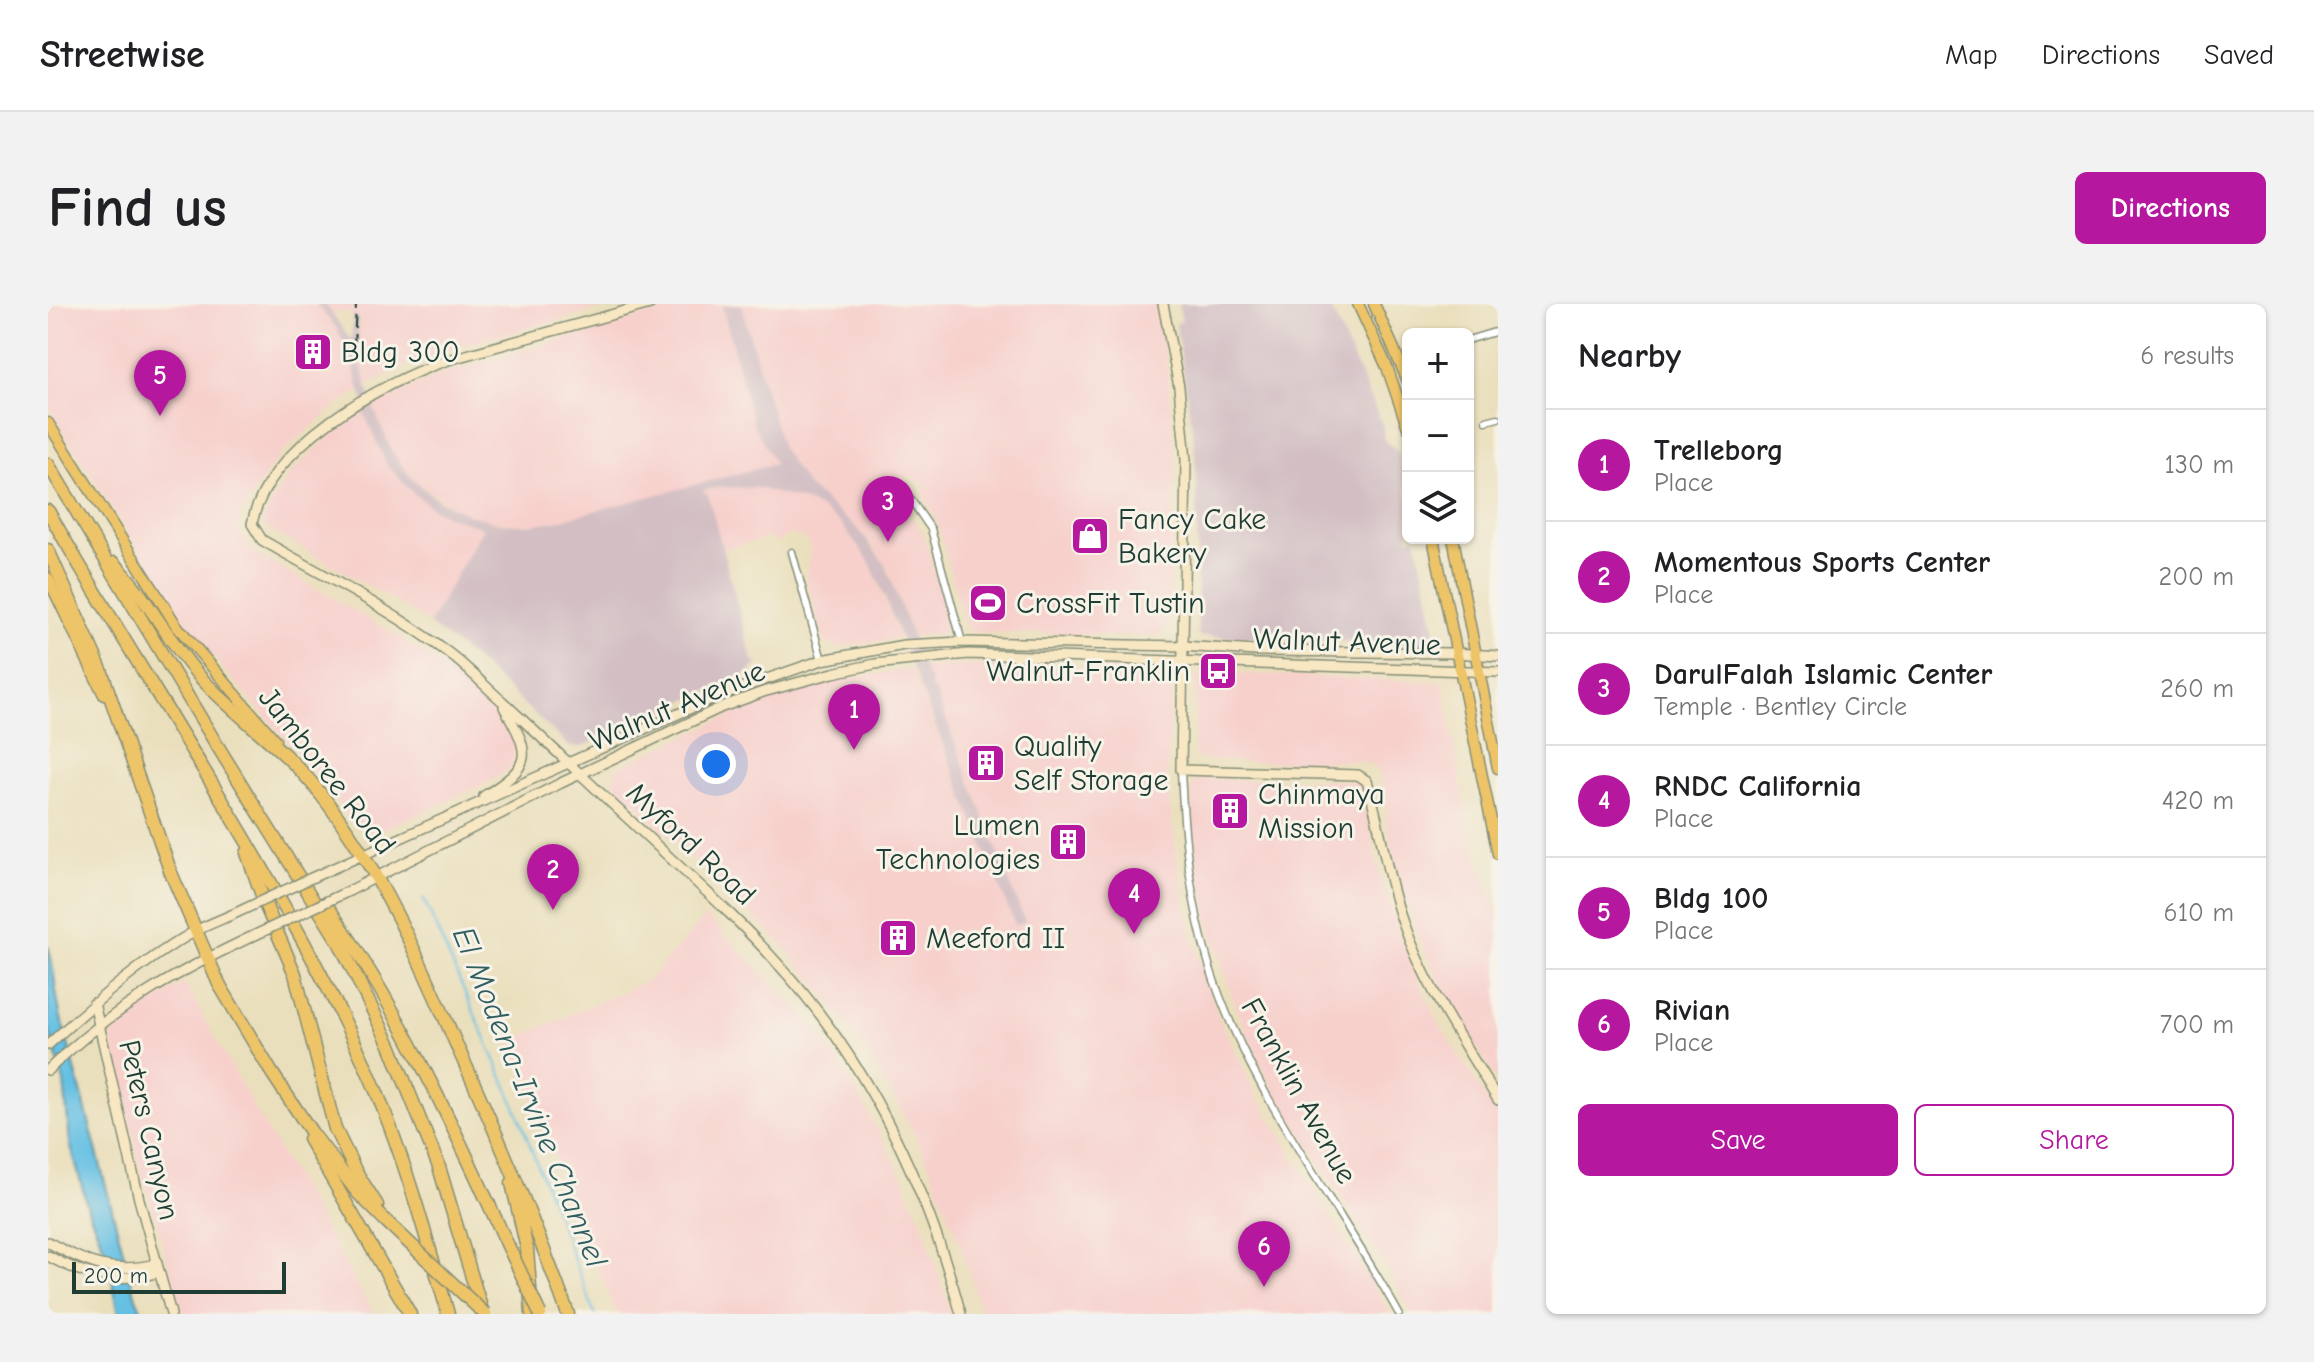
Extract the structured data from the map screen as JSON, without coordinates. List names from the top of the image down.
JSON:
{
  "streets": {
    "highway": ["Jamboree Road"],
    "street": [
      "Walnut Avenue",
      "Myford Road",
      "Franklin Avenue",
      "Peters Canyon"
    ]
  },
  "crossings": [
    ["Walnut Avenue", "Jamboree Road"],
    ["Walnut Avenue", "Myford Road"],
    ["Walnut Avenue", "Franklin Avenue"],
    ["Walnut Avenue", "Peters Canyon"]
  ],
  "water": ["El Modena-Irvine Channel"],
  "places": {
    "building": [
      "Bldg 300",
      "Quality Self Storage",
      "Chinmaya Mission",
      "Lumen Technologies",
      "Meeford II"
    ],
    "shop": ["Fancy Cake Bakery"],
    "sports": ["CrossFit Tustin"],
    "bus stop": ["Walnut-Franklin"]
  },
  "scale_bar": "200 m",
  "page": {
    "header": "Streetwise",
    "nav": ["Map", "Directions", "Saved"],
    "buttons": [
      "Directions",
      ["Save", "Share"]
    ],
    "title": "Find us",
    "heading": ["Nearby", "6 results"],
    "map_buttons": ["+", "−"],
    "pins": [
      "5",
      "3",
      "1",
      "2",
      "4",
      "6"
    ],
    "list": [
      {
        "mark": "1",
        "name": "Trelleborg",
        "note": "Place",
        "value": "130 m"
      },
      {
        "mark": "2",
        "name": "Momentous Sports Center",
        "note": "Place",
        "value": "200 m"
      },
      {
        "mark": "3",
        "name": "DarulFalah Islamic Center",
        "note": "Temple · Bentley Circle",
        "value": "260 m"
      },
      {
        "mark": "4",
        "name": "RNDC California",
        "note": "Place",
        "value": "420 m"
      },
      {
        "mark": "5",
        "name": "Bldg 100",
        "note": "Place",
        "value": "610 m"
      },
      {
        "mark": "6",
        "name": "Rivian",
        "note": "Place",
        "value": "700 m"
      }
    ],
    "scale": "200 m"
  }
}
